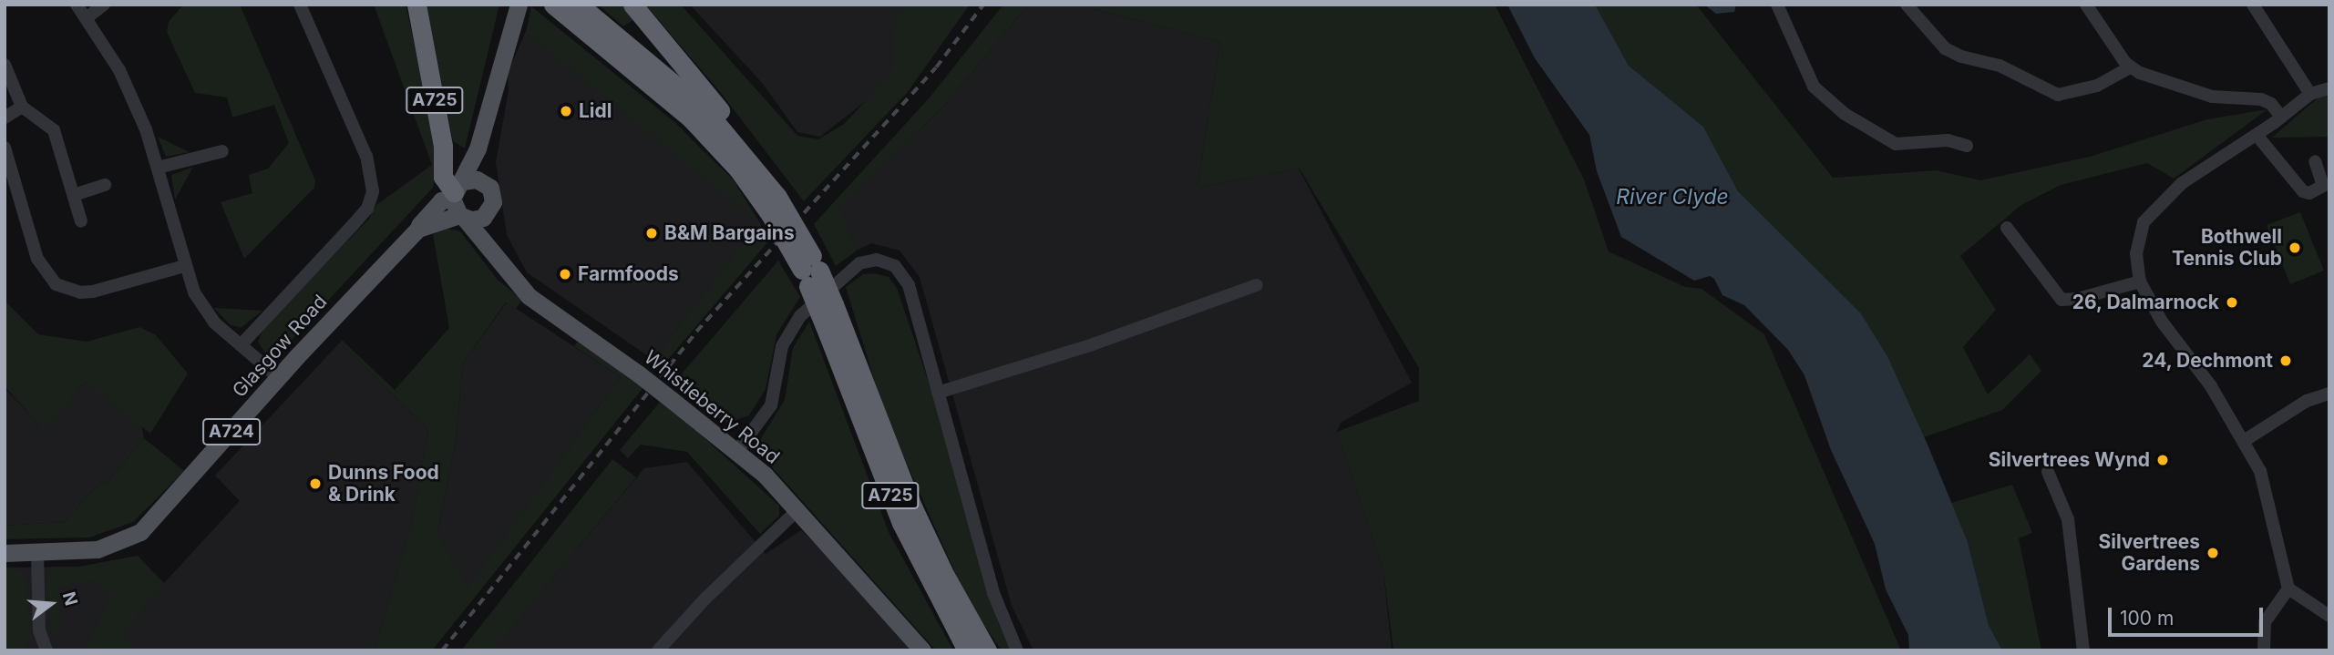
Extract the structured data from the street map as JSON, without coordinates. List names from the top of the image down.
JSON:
{
  "streets": {
    "highway": ["A725"],
    "main road": ["Glasgow Road", "Whistleberry Road", "A724"]
  },
  "crossings": [
    ["A725", "Glasgow Road"],
    ["A725", "Whistleberry Road"],
    ["A725", "A724"],
    ["Glasgow Road", "Whistleberry Road"],
    ["Glasgow Road", "A724"],
    ["Whistleberry Road", "A724"]
  ],
  "water": ["River Clyde"],
  "places": [
    "Lidl",
    "B&M Bargains",
    "Bothwell Tennis Club",
    "Farmfoods",
    "26, Dalmarnock",
    "24, Dechmont",
    "Silvertrees Wynd",
    "Dunns Food & Drink",
    "Silvertrees Gardens"
  ],
  "scale_bar": "100 m",
  "north": "right"
}
